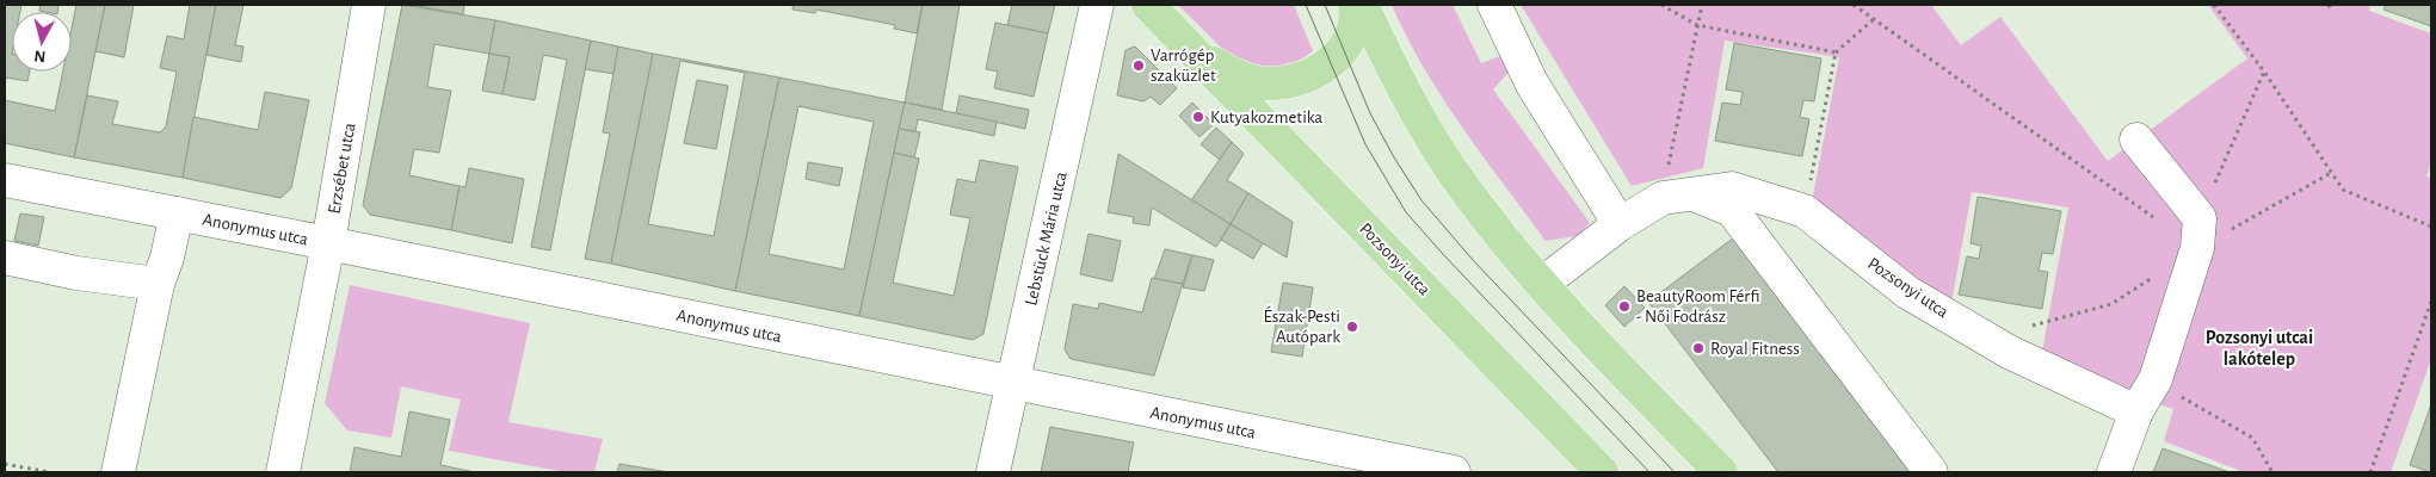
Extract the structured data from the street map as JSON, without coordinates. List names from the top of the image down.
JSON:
{
  "streets": {
    "main road": ["Pozsonyi utca"],
    "street": ["Erzsébet utca", "Anonymus utca", "Lebstück Mária utca"]
  },
  "crossings": [
    ["Erzsébet utca", "Anonymus utca"],
    ["Anonymus utca", "Lebstück Mária utca"]
  ],
  "districts": ["Pozsonyi utcai lakótelep"],
  "places": [
    "Varrógép szaküzlet",
    "Kutyakozmetika",
    "BeautyRoom Férfi - Női Fodrász",
    "Észak-Pesti Autópark",
    "Royal Fitness"
  ],
  "north": "bottom"
}
